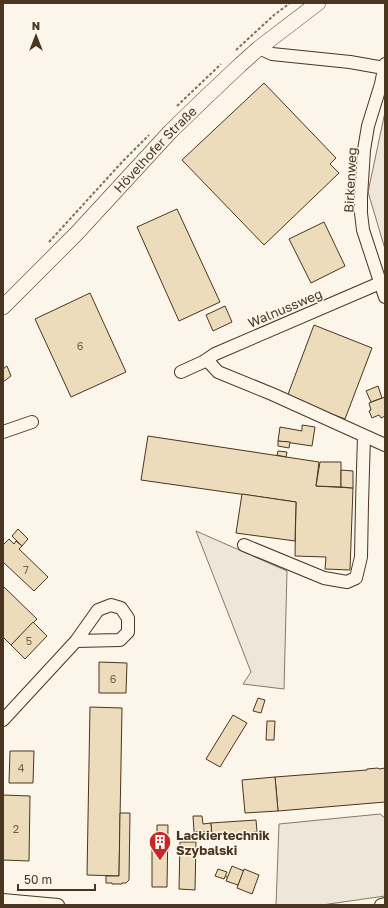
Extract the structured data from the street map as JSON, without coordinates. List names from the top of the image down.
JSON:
{
  "streets": {
    "main road": ["Hövelhofer Straße"],
    "street": ["Birkenweg", "Walnussweg"]
  },
  "crossings": [
    ["Birkenweg", "Walnussweg"]
  ],
  "places": {
    "building": ["Lackiertechnik Szybalski"]
  },
  "house_numbers": [
    "6",
    "7",
    "5",
    "6",
    "4",
    "2"
  ],
  "scale_bar": "50 m",
  "north": "top"
}
